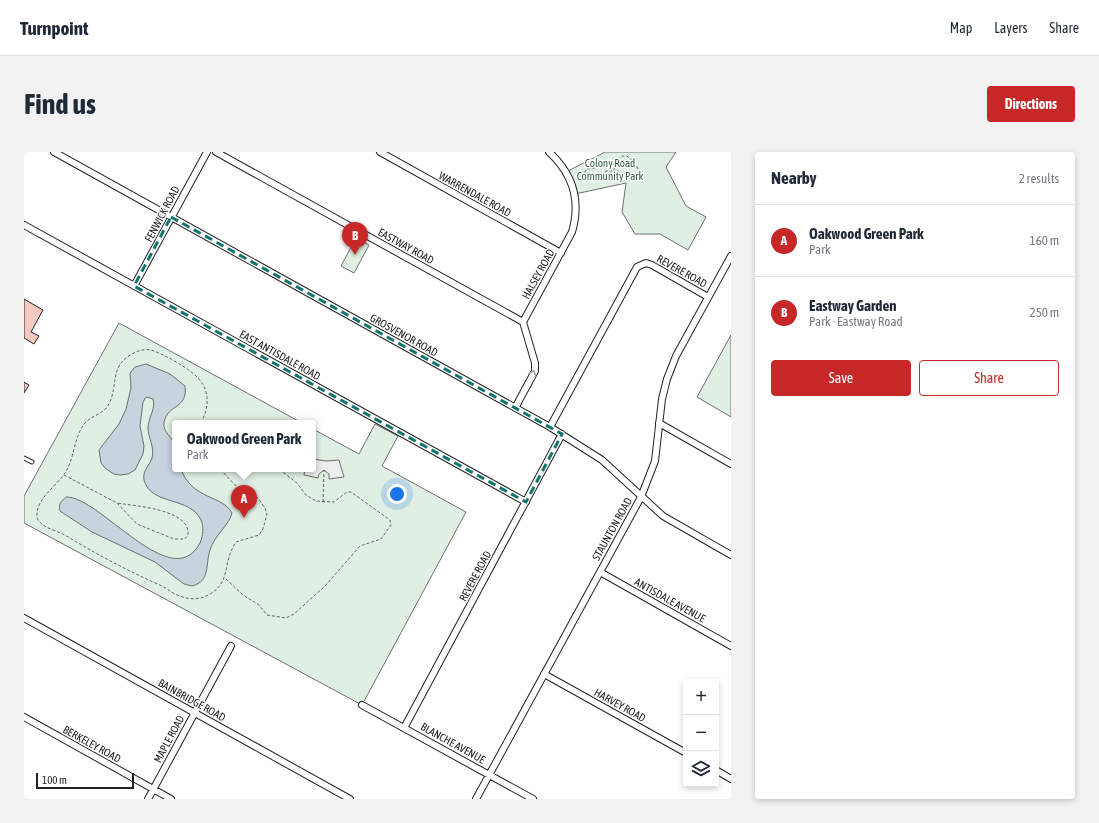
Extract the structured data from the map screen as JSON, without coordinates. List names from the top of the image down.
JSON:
{
  "streets": {
    "street": [
      "WARRENDALE ROAD",
      "FENWICK ROAD",
      "EASTWAY ROAD",
      "REVERE ROAD",
      "HALSEY ROAD",
      "GROSVENOR ROAD",
      "EAST ANTISDALE ROAD",
      "STAUNTON ROAD",
      "ANTISDALE AVENUE",
      "BAINBRIDGE ROAD",
      "HARVEY ROAD",
      "MAPLE ROAD",
      "BLANCHE AVENUE",
      "BERKELEY ROAD"
    ]
  },
  "crossings": [
    ["WARRENDALE ROAD", "HALSEY ROAD"],
    ["FENWICK ROAD", "GROSVENOR ROAD"],
    ["FENWICK ROAD", "EAST ANTISDALE ROAD"],
    ["EASTWAY ROAD", "HALSEY ROAD"],
    ["REVERE ROAD", "GROSVENOR ROAD"],
    ["REVERE ROAD", "EAST ANTISDALE ROAD"],
    ["REVERE ROAD", "STAUNTON ROAD"],
    ["REVERE ROAD", "BLANCHE AVENUE"],
    ["GROSVENOR ROAD", "STAUNTON ROAD"],
    ["STAUNTON ROAD", "ANTISDALE AVENUE"],
    ["STAUNTON ROAD", "HARVEY ROAD"],
    ["STAUNTON ROAD", "BLANCHE AVENUE"],
    ["BAINBRIDGE ROAD", "MAPLE ROAD"],
    ["MAPLE ROAD", "BERKELEY ROAD"]
  ],
  "parks": ["Colony Road Community Park"],
  "scale_bar": "100 m",
  "page": {
    "header": "Turnpoint",
    "nav": ["Map", "Layers", "Share"],
    "buttons": [
      "Directions",
      ["Save", "Share"]
    ],
    "title": "Find us",
    "heading": ["Nearby", "2 results"],
    "list": [
      {
        "mark": "A",
        "name": "Oakwood Green Park",
        "note": "Park",
        "value": "160 m"
      },
      {
        "mark": "B",
        "name": "Eastway Garden",
        "note": "Park · Eastway Road",
        "value": "250 m"
      }
    ],
    "pins": ["B", "A"],
    "popup": ["Oakwood Green Park", "Park"],
    "map_buttons": ["+", "−"],
    "scale": "100 m"
  }
}
